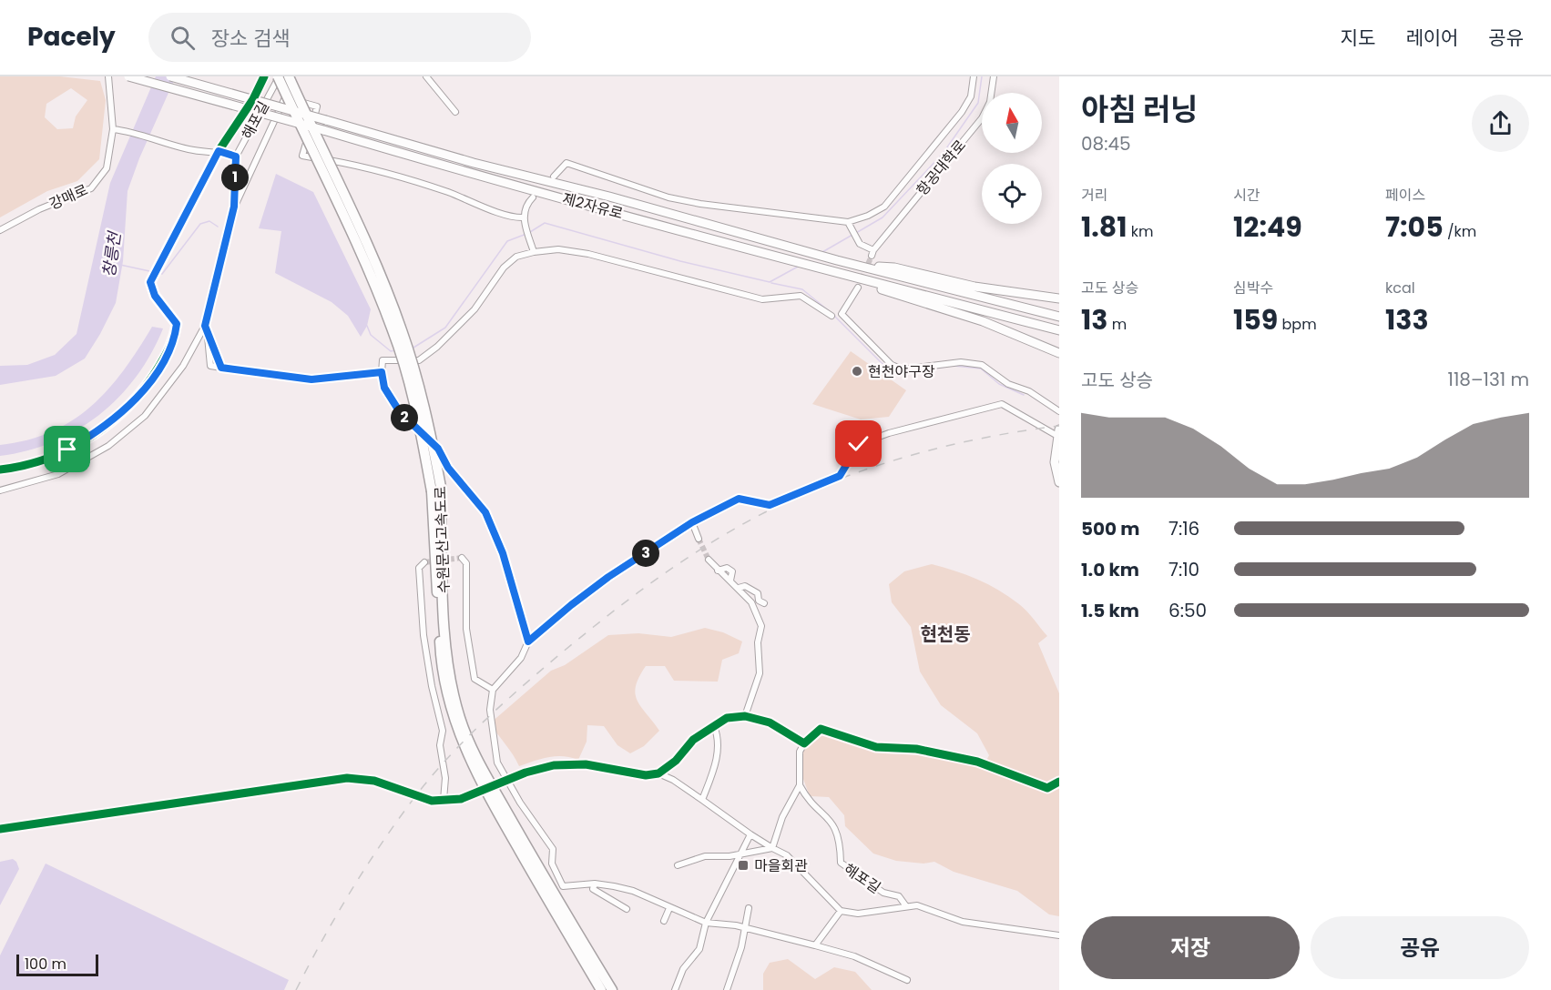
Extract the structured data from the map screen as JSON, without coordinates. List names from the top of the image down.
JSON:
{
  "streets": {
    "highway": ["제2자유로", "수원문산고속도로"],
    "street": ["해포길", "항공대학로", "강매로"]
  },
  "crossings": [
    ["해포길", "수원문산고속도로"]
  ],
  "districts": ["현천동"],
  "water": ["창릉천"],
  "places": {
    "other": ["현천야구장"],
    "transit": ["마을회관"]
  },
  "scale_bar": "100 m",
  "north": "top",
  "page": {
    "header": "Pacely",
    "search": "장소 검색",
    "nav": ["지도", "레이어", "공유"],
    "heading": ["아침 러닝", "08:45"],
    "pins": ["1", "2", "3"],
    "stats": [
      ["거리", "1.81 km"],
      ["시간", "12:49"],
      ["페이스", "7:05 /km"],
      ["고도 상승", "13 m"],
      ["심박수", "159 bpm"],
      ["kcal", "133"]
    ],
    "chart": ["고도 상승", "118–131 m"],
    "list": [
      {
        "name": "500 m",
        "note": "7:16"
      },
      {
        "name": "1.0 km",
        "note": "7:10"
      },
      {
        "name": "1.5 km",
        "note": "6:50"
      }
    ],
    "buttons": ["저장", "공유"],
    "scale": "100 m"
  }
}
